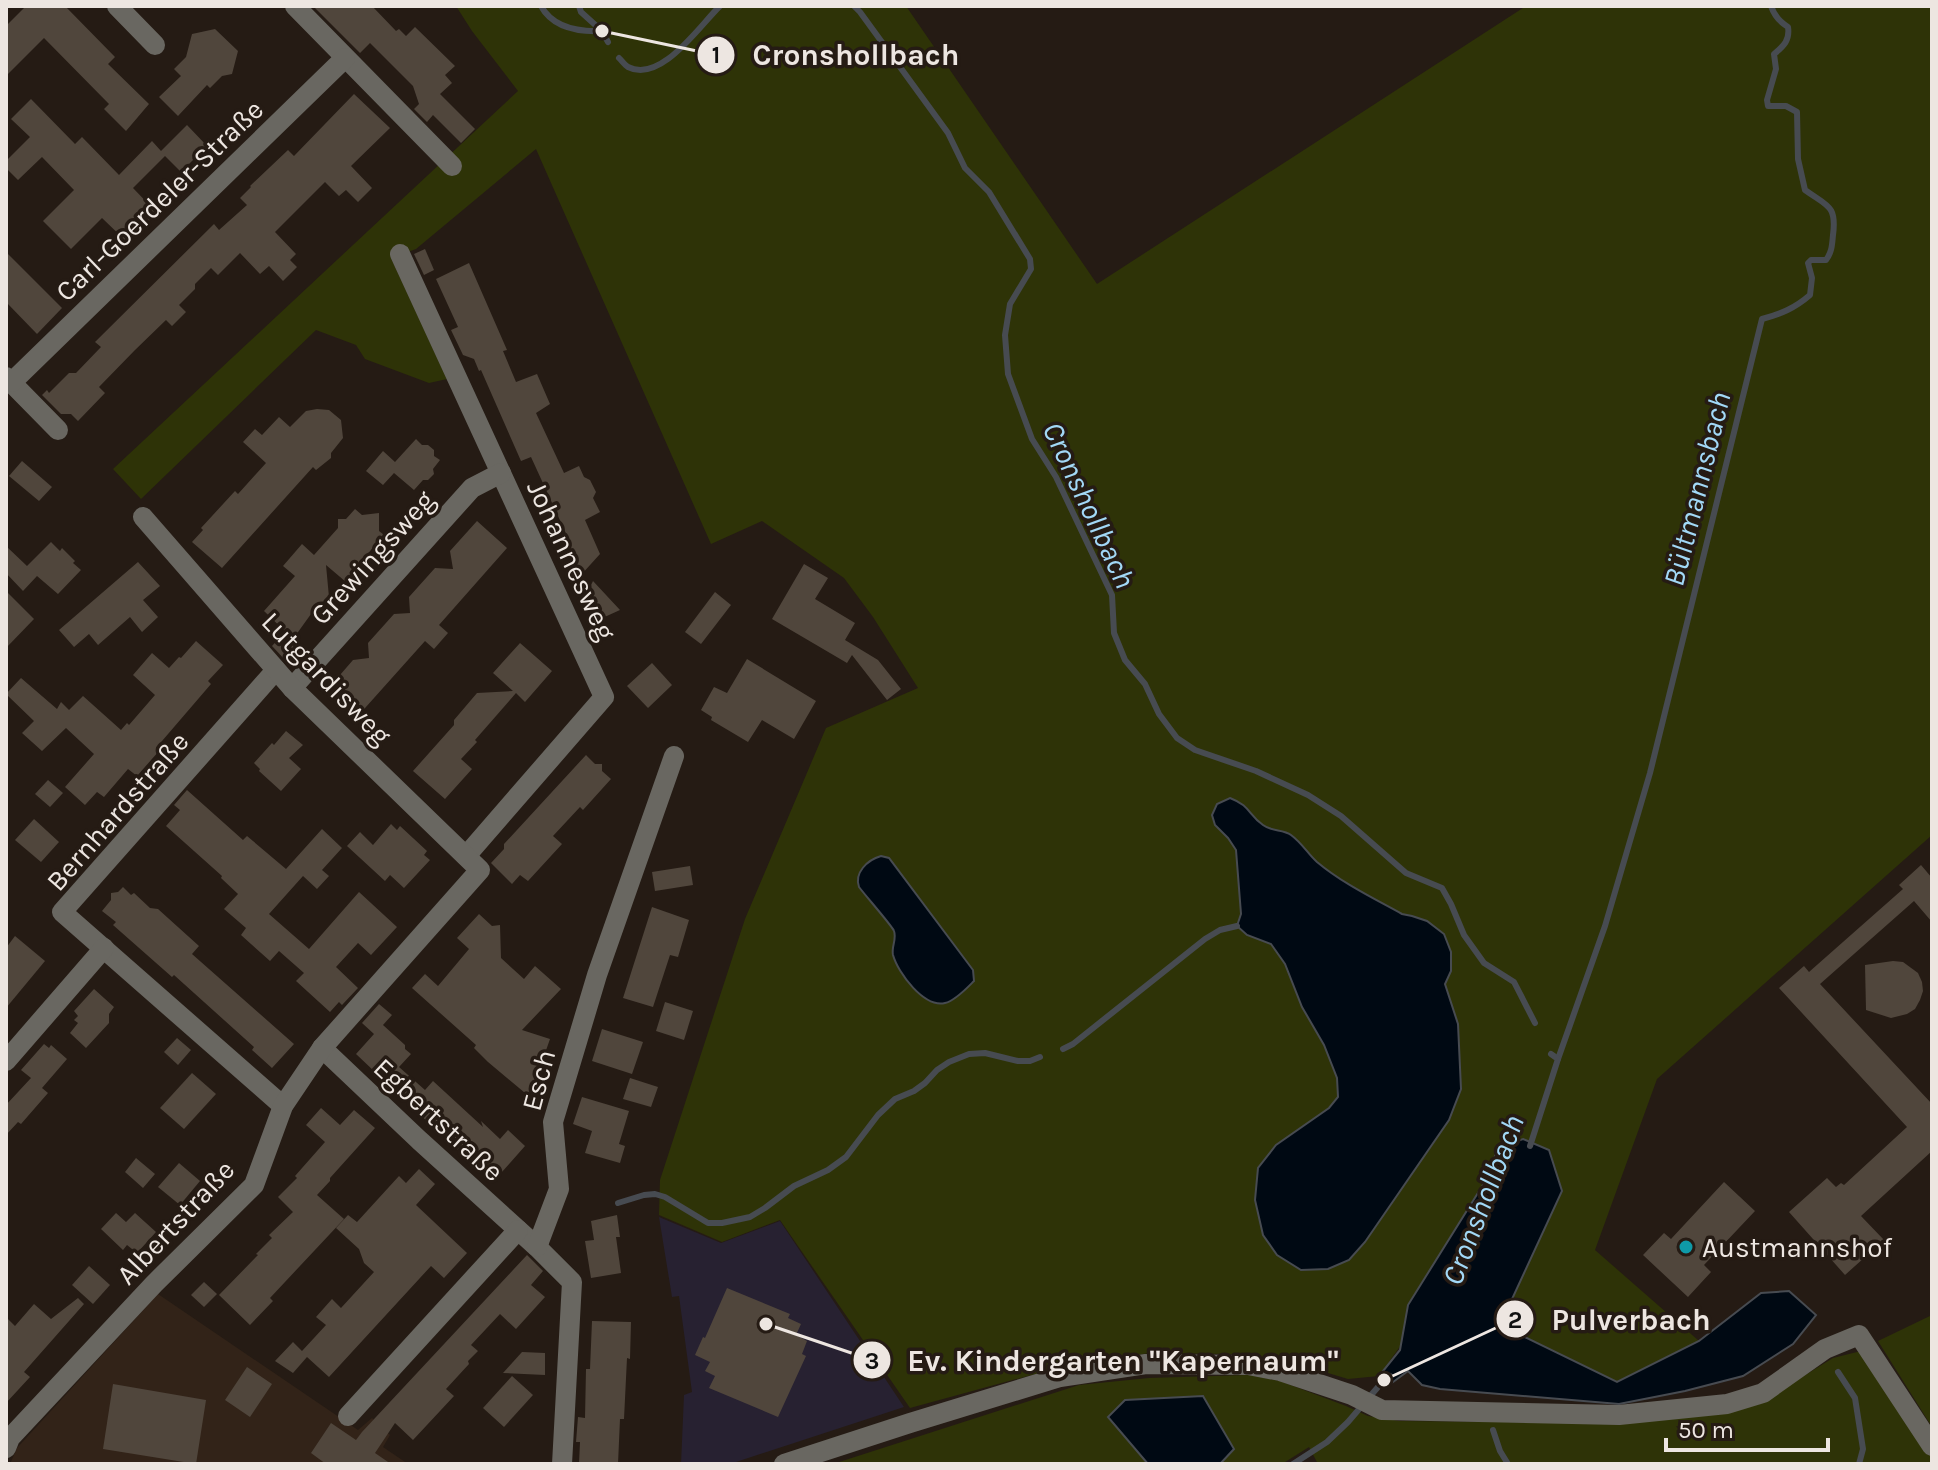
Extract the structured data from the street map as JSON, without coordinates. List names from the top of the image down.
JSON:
{
  "streets": {
    "street": [
      "Carl-Goerdeler-Straße",
      "Grewingsweg",
      "Johannesweg",
      "Lutgardisweg",
      "Bernhardstraße",
      "Esch",
      "Egbertstraße",
      "Albertstraße"
    ]
  },
  "crossings": [
    ["Grewingsweg", "Johannesweg"],
    ["Grewingsweg", "Lutgardisweg"],
    ["Johannesweg", "Lutgardisweg"],
    ["Johannesweg", "Albertstraße"],
    ["Lutgardisweg", "Bernhardstraße"],
    ["Lutgardisweg", "Albertstraße"],
    ["Bernhardstraße", "Albertstraße"],
    ["Esch", "Egbertstraße"],
    ["Egbertstraße", "Albertstraße"]
  ],
  "water": ["Bültmannsbach", "Cronshollbach"],
  "places": [
    "Cronshollbach",
    "Austmannshof",
    "Ev. Kindergarten \"Kapernaum\"",
    "Pulverbach"
  ],
  "scale_bar": "50 m"
}
